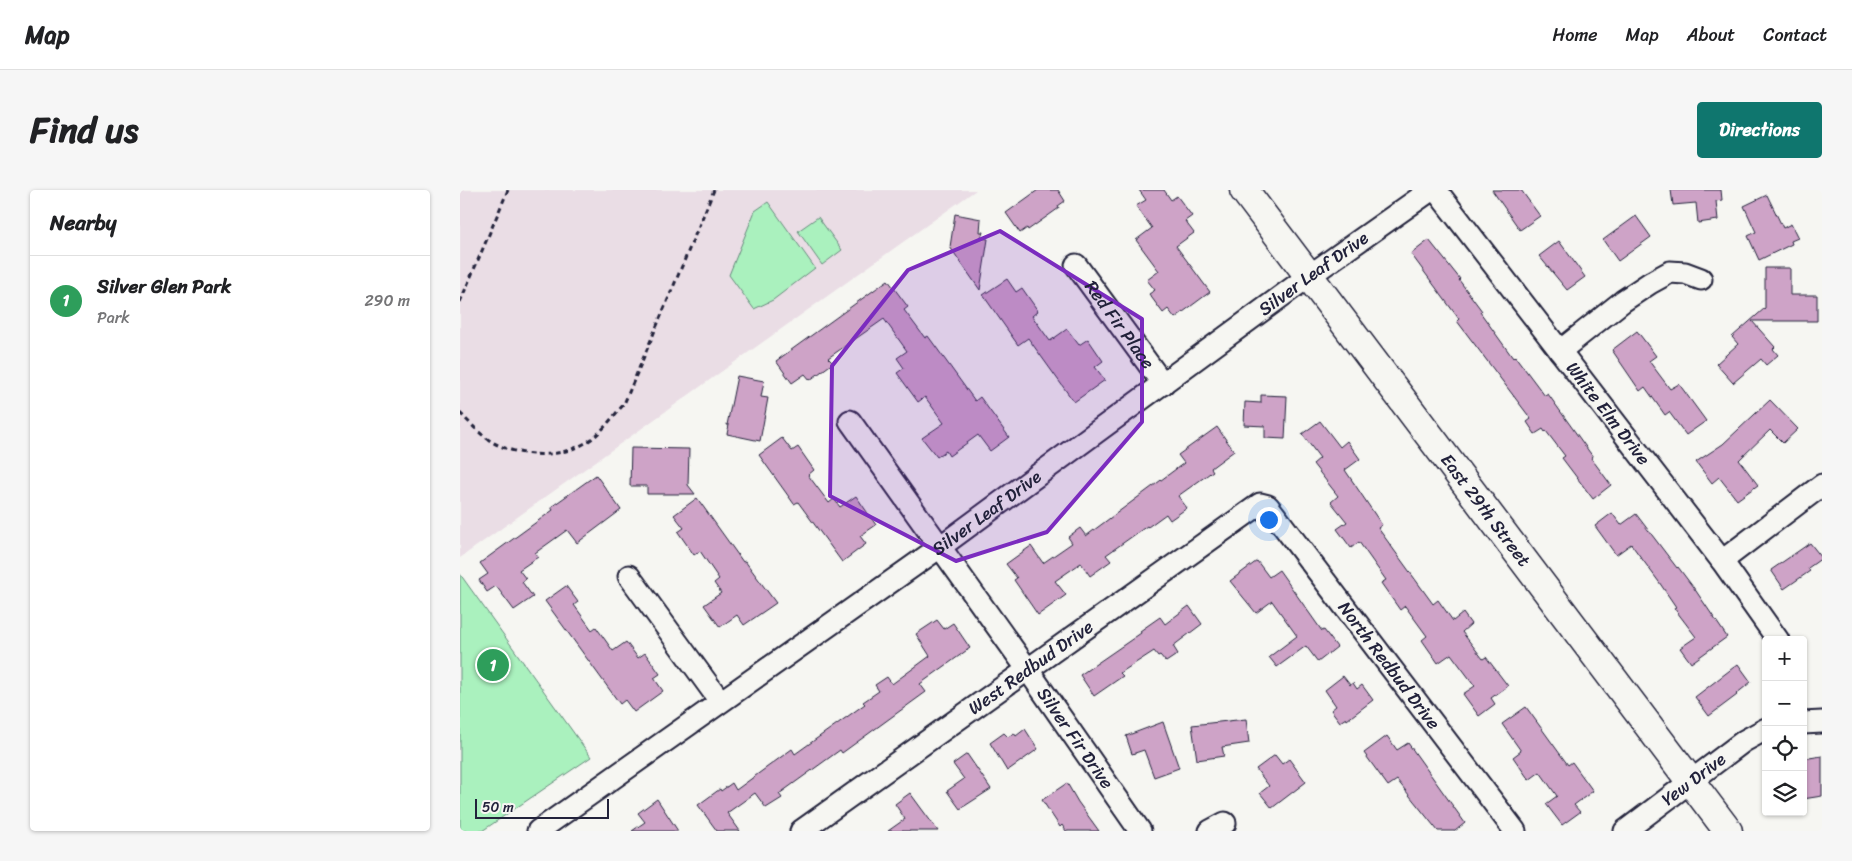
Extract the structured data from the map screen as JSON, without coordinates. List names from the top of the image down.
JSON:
{
  "streets": {
    "main road": ["East 29th Street"],
    "street": [
      "Silver Leaf Drive",
      "Red Fir Place",
      "White Elm Drive",
      "North Redbud Drive",
      "West Redbud Drive",
      "Silver Fir Drive",
      "Yew Drive"
    ]
  },
  "crossings": [
    ["Silver Leaf Drive", "Red Fir Place"],
    ["Silver Leaf Drive", "East 29th Street"],
    ["Silver Leaf Drive", "Silver Fir Drive"],
    ["East 29th Street", "Yew Drive"],
    ["North Redbud Drive", "West Redbud Drive"],
    ["West Redbud Drive", "Silver Fir Drive"]
  ],
  "scale_bar": "50 m",
  "page": {
    "header": "Map",
    "nav": [
      "Home",
      "Map",
      "About",
      "Contact"
    ],
    "title": "Find us",
    "buttons": "Directions",
    "heading": "Nearby",
    "list": [
      {
        "mark": "1",
        "name": "Silver Glen Park",
        "note": "Park",
        "value": "290 m"
      }
    ],
    "map_buttons": ["+", "−"],
    "pins": "1",
    "scale": "50 m"
  }
}
